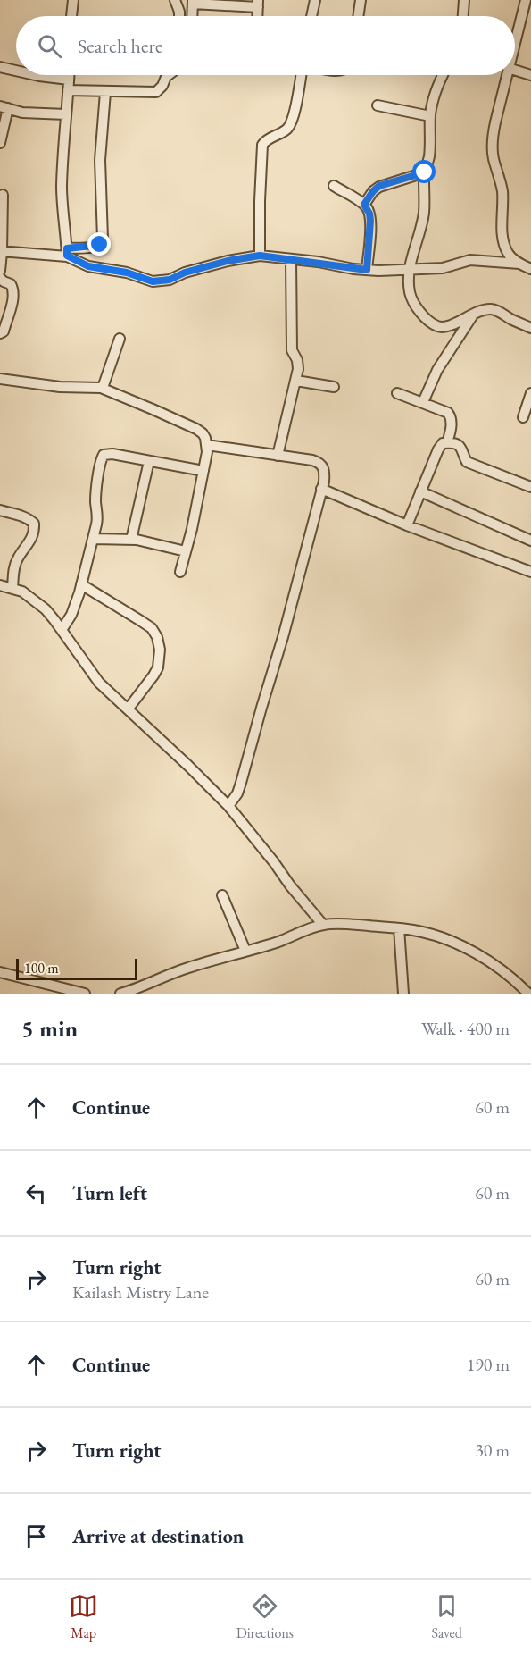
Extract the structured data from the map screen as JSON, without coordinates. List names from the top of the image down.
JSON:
{
  "scale_bar": "100 m",
  "page": {
    "search": "Search here",
    "scale": "100 m",
    "heading": ["5 min", "Walk · 400 m"],
    "list": [
      ["Continue", "60 m"],
      ["Turn left", "60 m"],
      ["Turn right", "Kailash Mistry Lane", "60 m"],
      ["Continue", "190 m"],
      ["Turn right", "30 m"],
      "Arrive at destination"
    ],
    "nav": ["Map", "Directions", "Saved"]
  }
}
